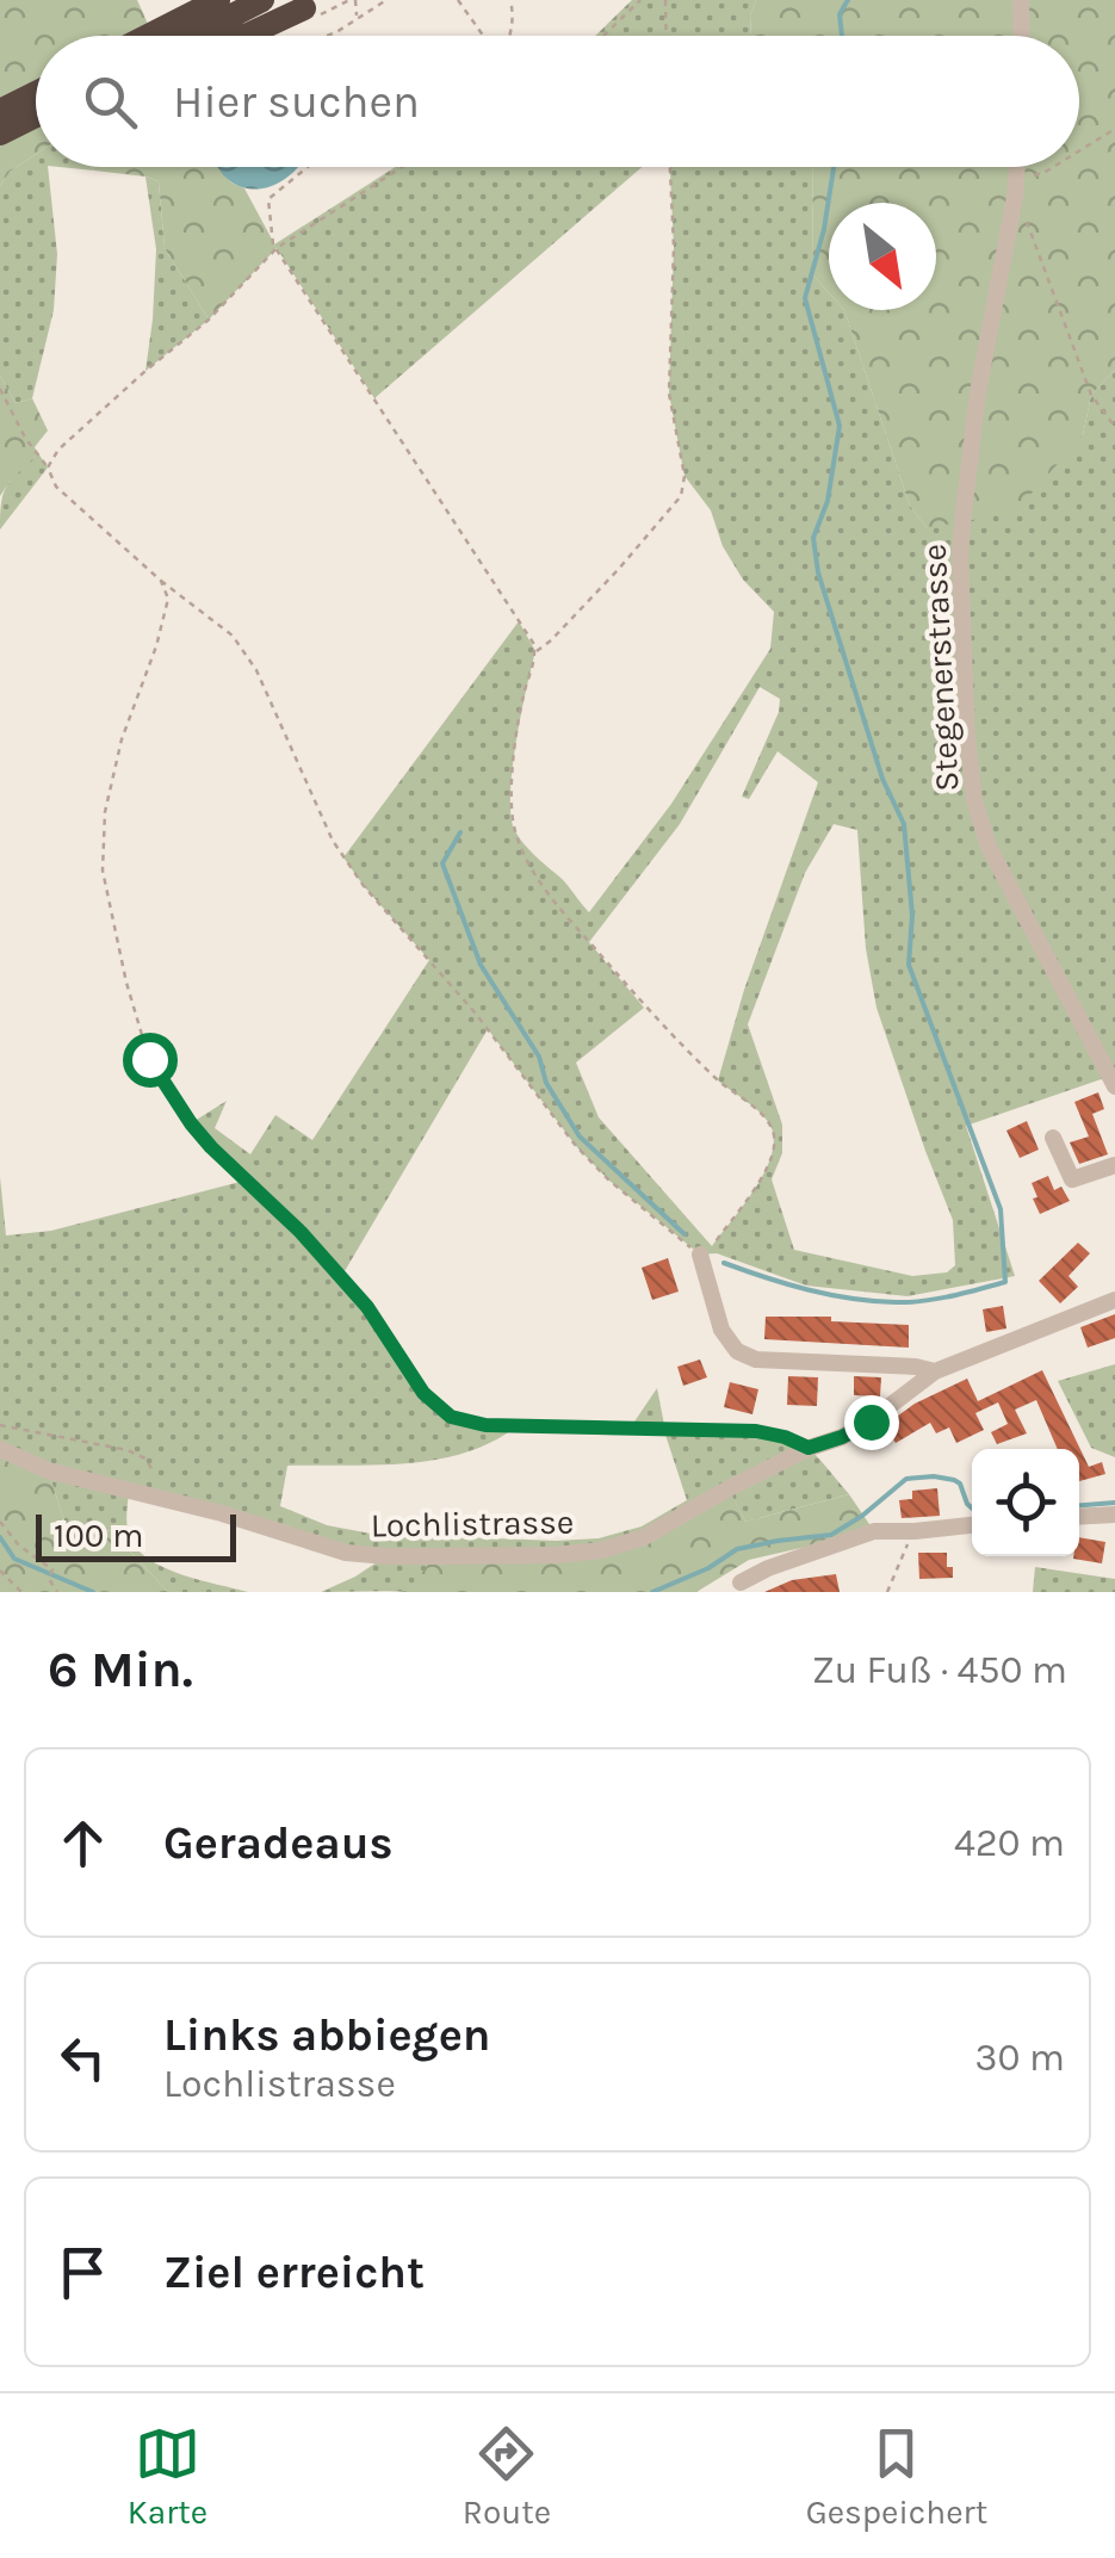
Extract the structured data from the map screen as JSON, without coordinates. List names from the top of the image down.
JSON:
{
  "streets": {
    "street": ["Stegenerstrasse", "Lochlistrasse"]
  },
  "scale_bar": "100 m",
  "north": "bottom right",
  "page": {
    "search": "Hier suchen",
    "scale": "100 m",
    "heading": ["6 Min.", "Zu Fuß · 450 m"],
    "list": [
      ["Geradeaus", "420 m"],
      ["Links abbiegen", "Lochlistrasse", "30 m"],
      "Ziel erreicht"
    ],
    "nav": ["Karte", "Route", "Gespeichert"]
  }
}
